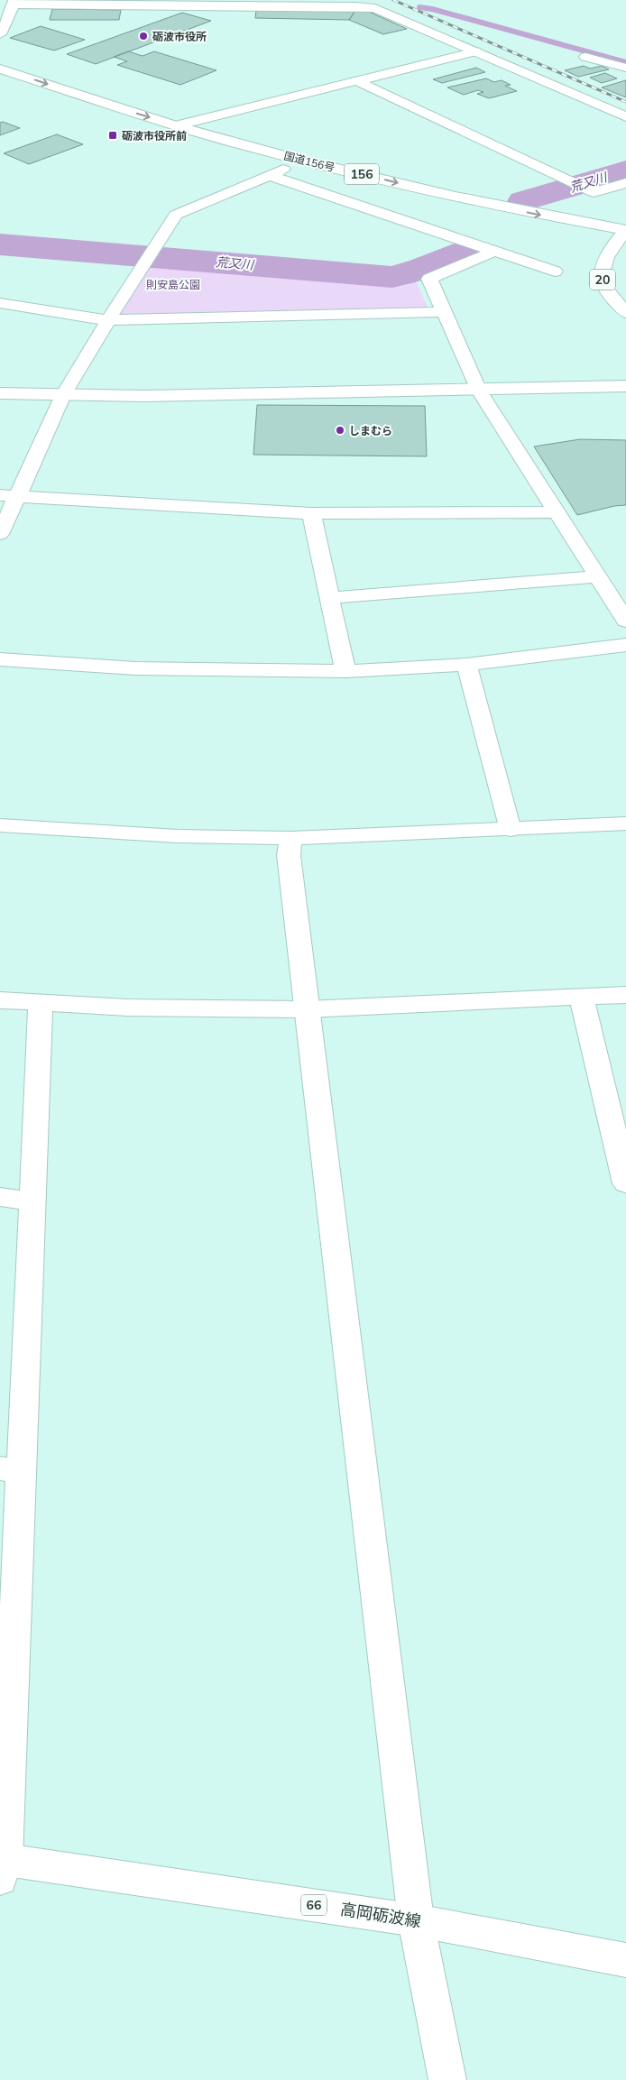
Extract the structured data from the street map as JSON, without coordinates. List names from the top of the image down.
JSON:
{
  "streets": {
    "main road": [
      "国道156号",
      "156",
      "20",
      "66",
      "高岡砺波線"
    ]
  },
  "crossings": [
    ["国道156号", "20"]
  ],
  "water": ["荒又川"],
  "parks": ["則安島公園"],
  "places": {
    "other": ["砺波市役所", "しまむら"],
    "transit": ["砺波市役所前"]
  }
}
